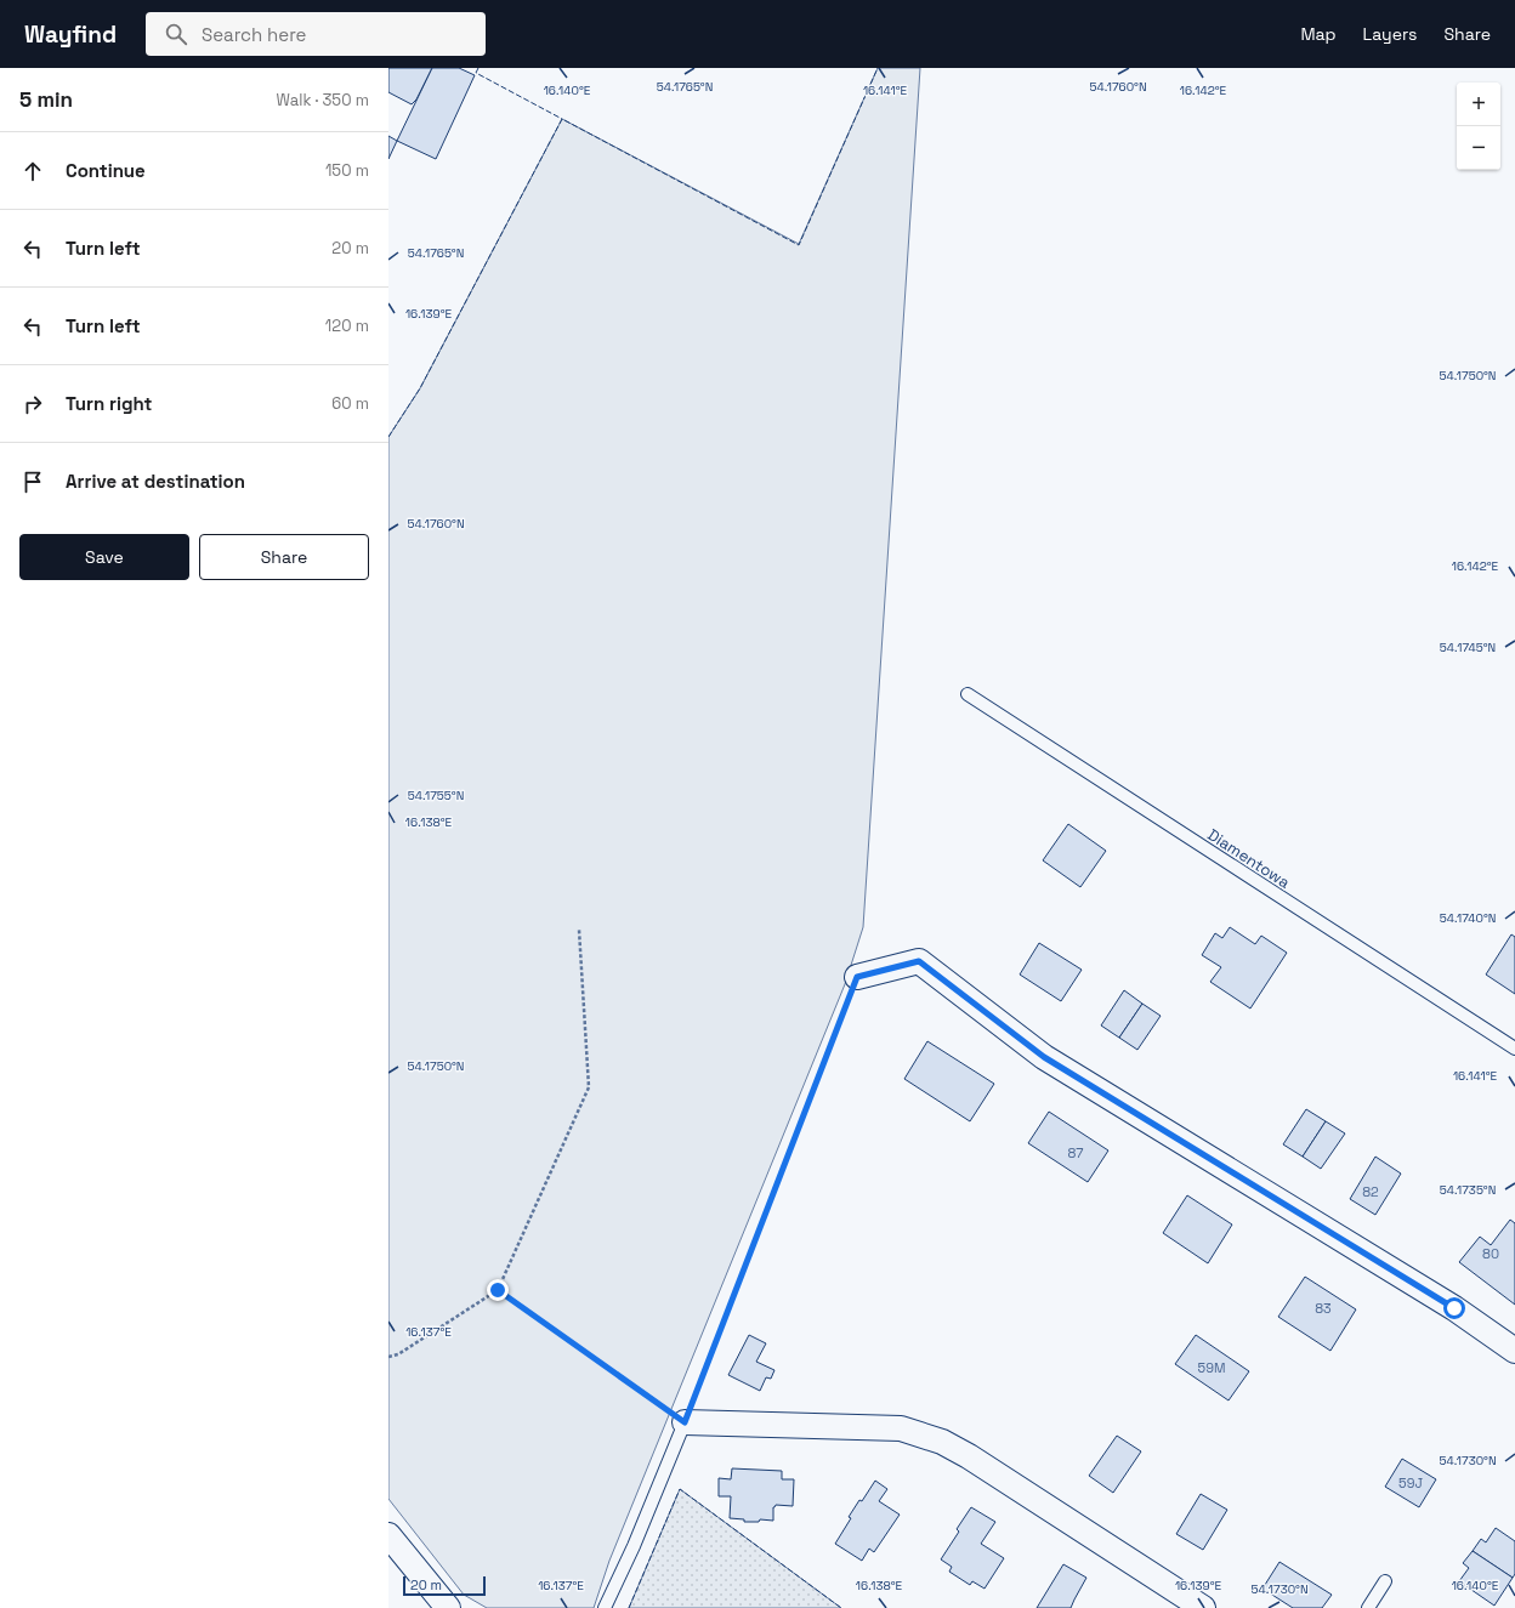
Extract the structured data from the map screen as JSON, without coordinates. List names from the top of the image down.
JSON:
{
  "streets": {
    "lane": ["Diamentowa"]
  },
  "house_numbers": [
    "87",
    "82",
    "80",
    "83",
    "59M",
    "59J"
  ],
  "scale_bar": "20 m",
  "page": {
    "header": "Wayfind",
    "search": "Search here",
    "nav": ["Map", "Layers", "Share"],
    "heading": ["5 min", "Walk · 350 m"],
    "map_buttons": ["+", "−"],
    "list": [
      ["Continue", "150 m"],
      ["Turn left", "20 m"],
      ["Turn left", "120 m"],
      ["Turn right", "60 m"],
      "Arrive at destination"
    ],
    "buttons": ["Save", "Share"],
    "scale": "20 m"
  },
  "coordinates": [
    "54.1760°N",
    "54.1765°N",
    "16.140°E",
    "16.141°E",
    "16.142°E",
    "16.139°E",
    "54.1750°N",
    "54.1745°N",
    "54.1755°N",
    "16.138°E",
    "54.1740°N",
    "54.1735°N",
    "16.137°E",
    "54.1730°N"
  ]
}
